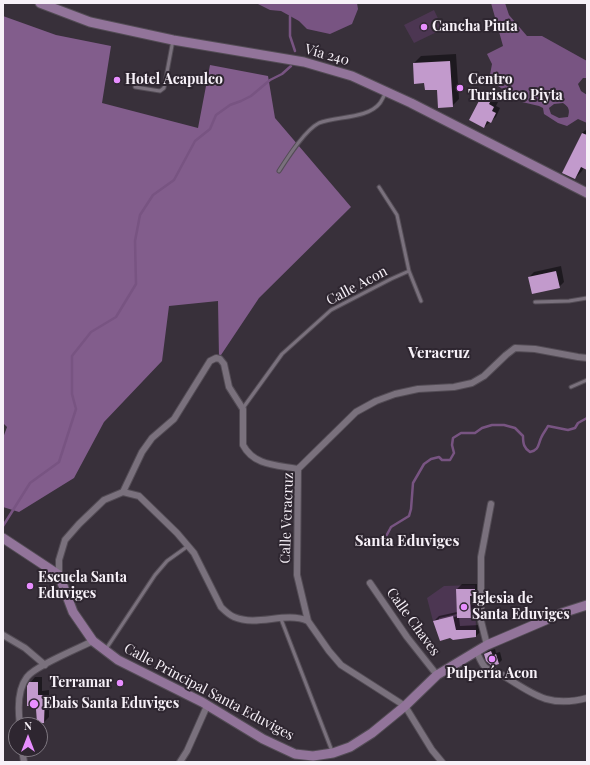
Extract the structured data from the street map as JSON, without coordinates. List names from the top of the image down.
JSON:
{
  "streets": {
    "street": [
      "Vía 240",
      "Calle Veracruz",
      "Calle Chaves",
      "Calle Principal Santa Eduviges"
    ],
    "lane": ["Calle Acon"]
  },
  "crossings": [
    ["Calle Veracruz", "Calle Principal Santa Eduviges"],
    ["Calle Chaves", "Calle Principal Santa Eduviges"]
  ],
  "districts": ["Veracruz", "Santa Eduviges"],
  "places": [
    "Cancha Piuta",
    "Hotel Acapulco",
    "Centro Turistico Piyta",
    "Escuela Santa Eduviges",
    "Iglesia de Santa Eduviges",
    "Pulpería Acon",
    "Terramar",
    "Ebais Santa Eduviges"
  ],
  "north": "top"
}
